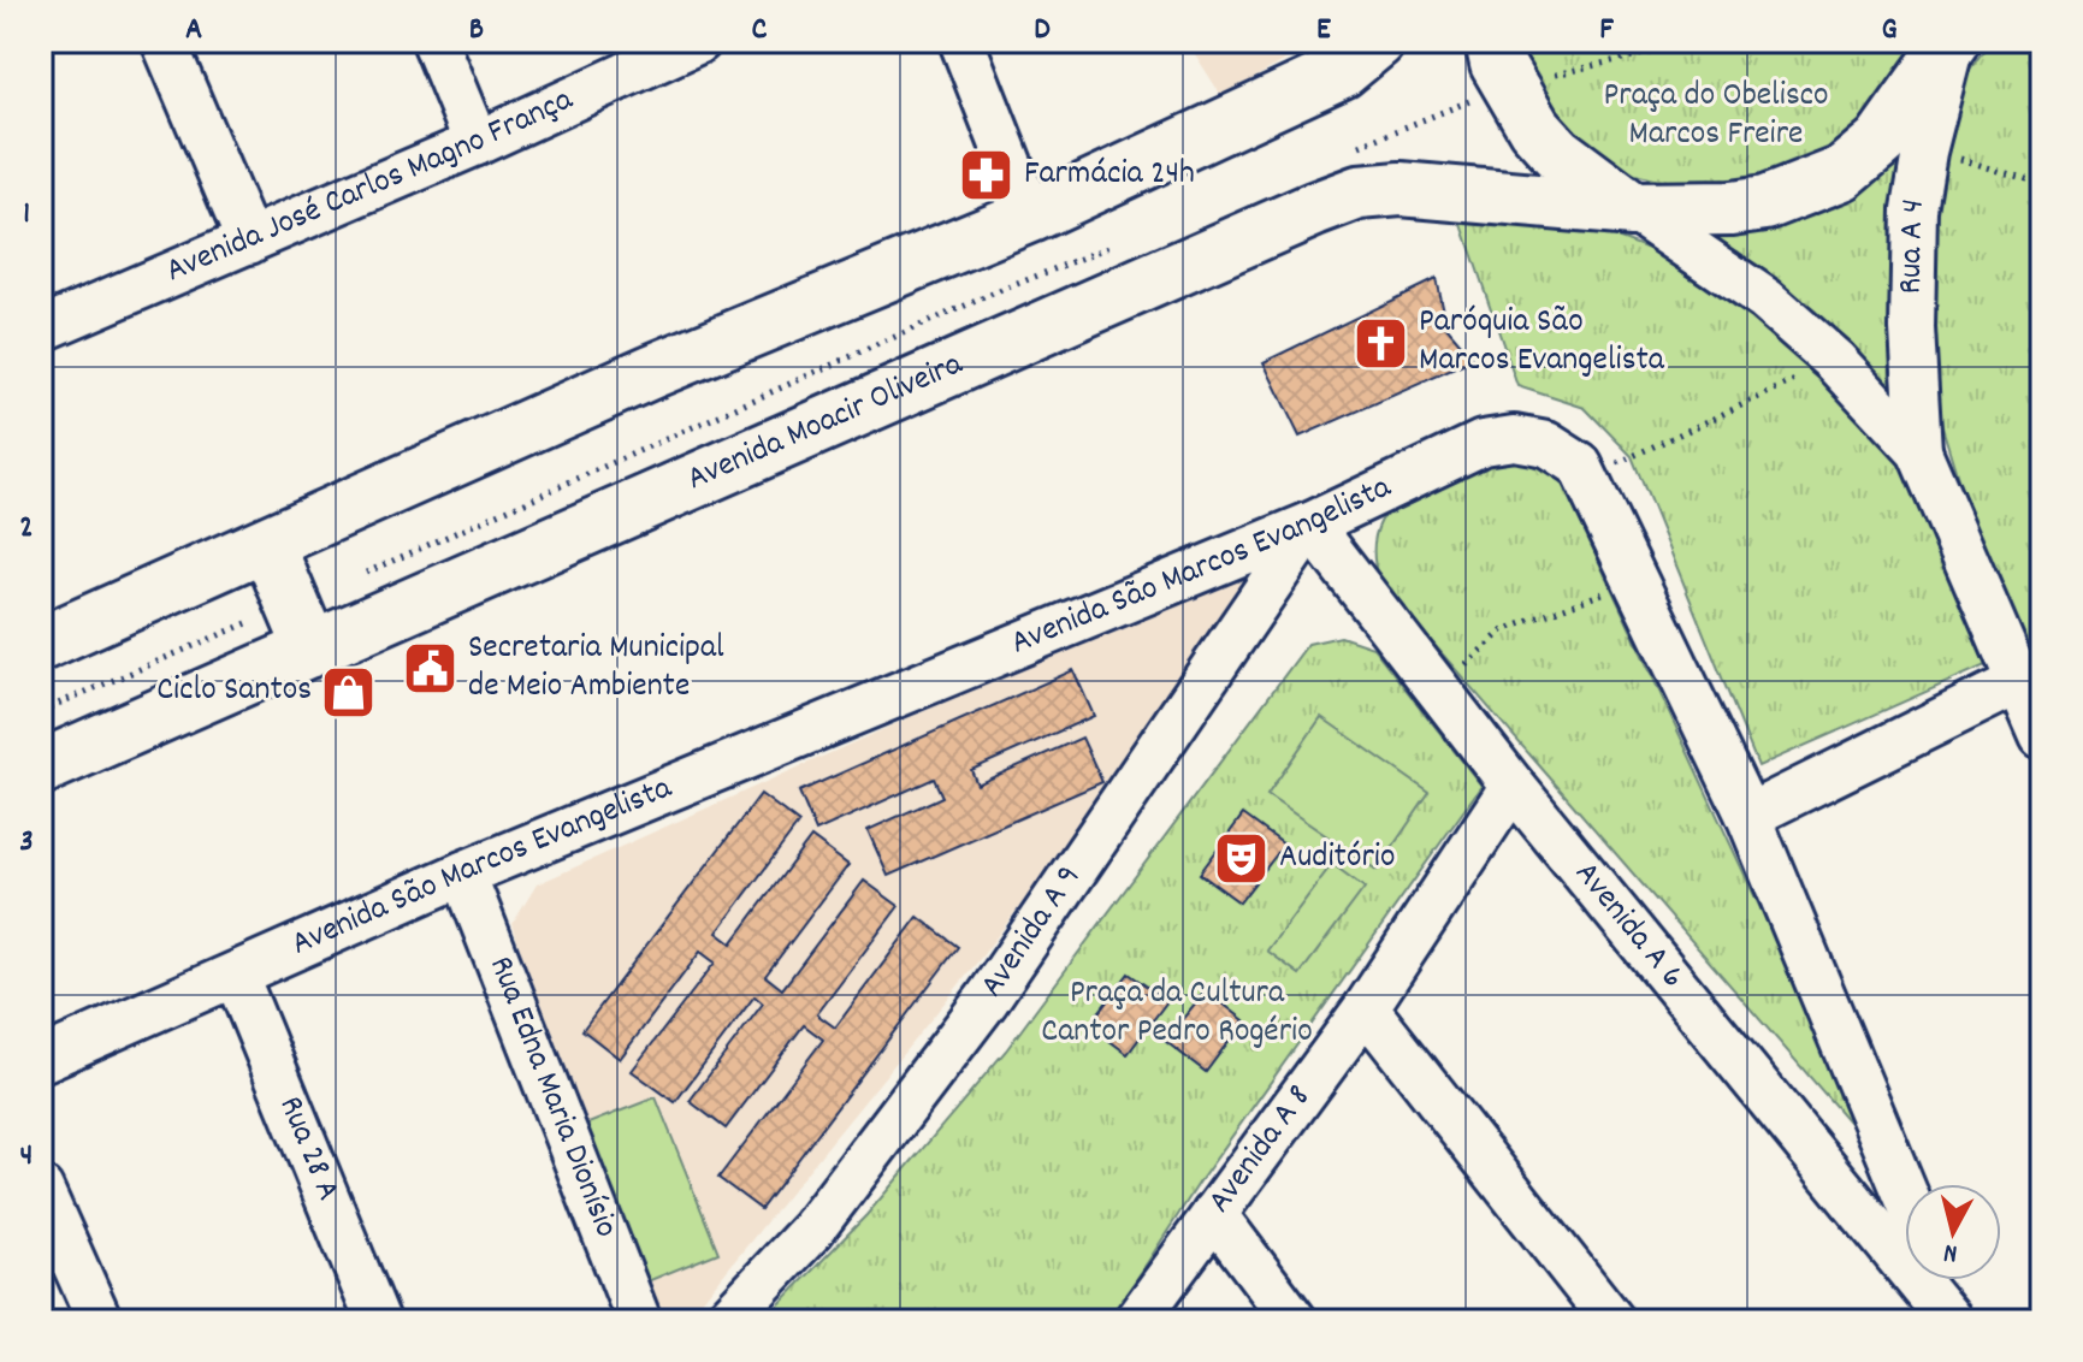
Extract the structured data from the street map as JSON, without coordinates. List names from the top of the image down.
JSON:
{
  "streets": {
    "main road": ["Avenida Moacir Oliveira"],
    "street": [
      "Avenida José Carlos Magno França",
      "Rua A 4",
      "Avenida São Marcos Evangelista",
      "Avenida A 6",
      "Avenida A 9",
      "Rua Edna Maria Dionísio",
      "Rua 28 A",
      "Avenida A 8"
    ]
  },
  "crossings": [
    ["Rua A 4", "Avenida Moacir Oliveira"],
    ["Avenida São Marcos Evangelista", "Avenida A 6"],
    ["Avenida São Marcos Evangelista", "Avenida A 9"],
    ["Avenida São Marcos Evangelista", "Rua Edna Maria Dionísio"],
    ["Avenida São Marcos Evangelista", "Rua 28 A"],
    ["Avenida A 6", "Avenida A 9"],
    ["Avenida A 6", "Avenida A 8"]
  ],
  "parks": ["Praça do Obelisco Marcos Freire", "Praça da Cultura Cantor Pedro Rogério"],
  "places": {
    "pharmacy": ["Farmácia 24h"],
    "church": ["Paróquia São Marcos Evangelista"],
    "public building": ["Secretaria Municipal de Meio Ambiente"],
    "shop": ["Ciclo Santos"],
    "theatre": ["Auditório"]
  },
  "north": "bottom",
  "grid": {
    "columns": [
      "A",
      "B",
      "C",
      "D",
      "E",
      "F",
      "G"
    ],
    "rows": [
      "1",
      "2",
      "3",
      "4"
    ]
  }
}
